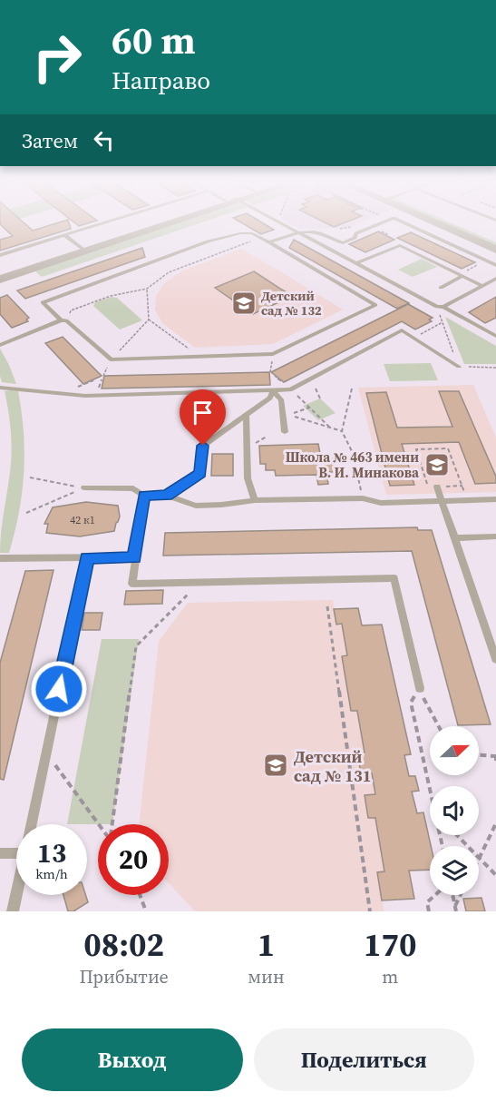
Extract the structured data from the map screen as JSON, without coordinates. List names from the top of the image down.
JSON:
{
  "places": {
    "school or university": ["Детский сад № 132", "Школа № 463 имени В. И. Минакова", "Детский сад № 131"]
  },
  "house_numbers": ["42 к1"],
  "north": "right",
  "page": {
    "turn": ["60 m", "Направо"],
    "then": "Затем",
    "speed": "13 km/h",
    "limit": "20",
    "eta": [
      "08:02",
      "Прибытие",
      "1",
      "мин",
      "170",
      "m"
    ],
    "buttons": ["Выход", "Поделиться"]
  }
}
